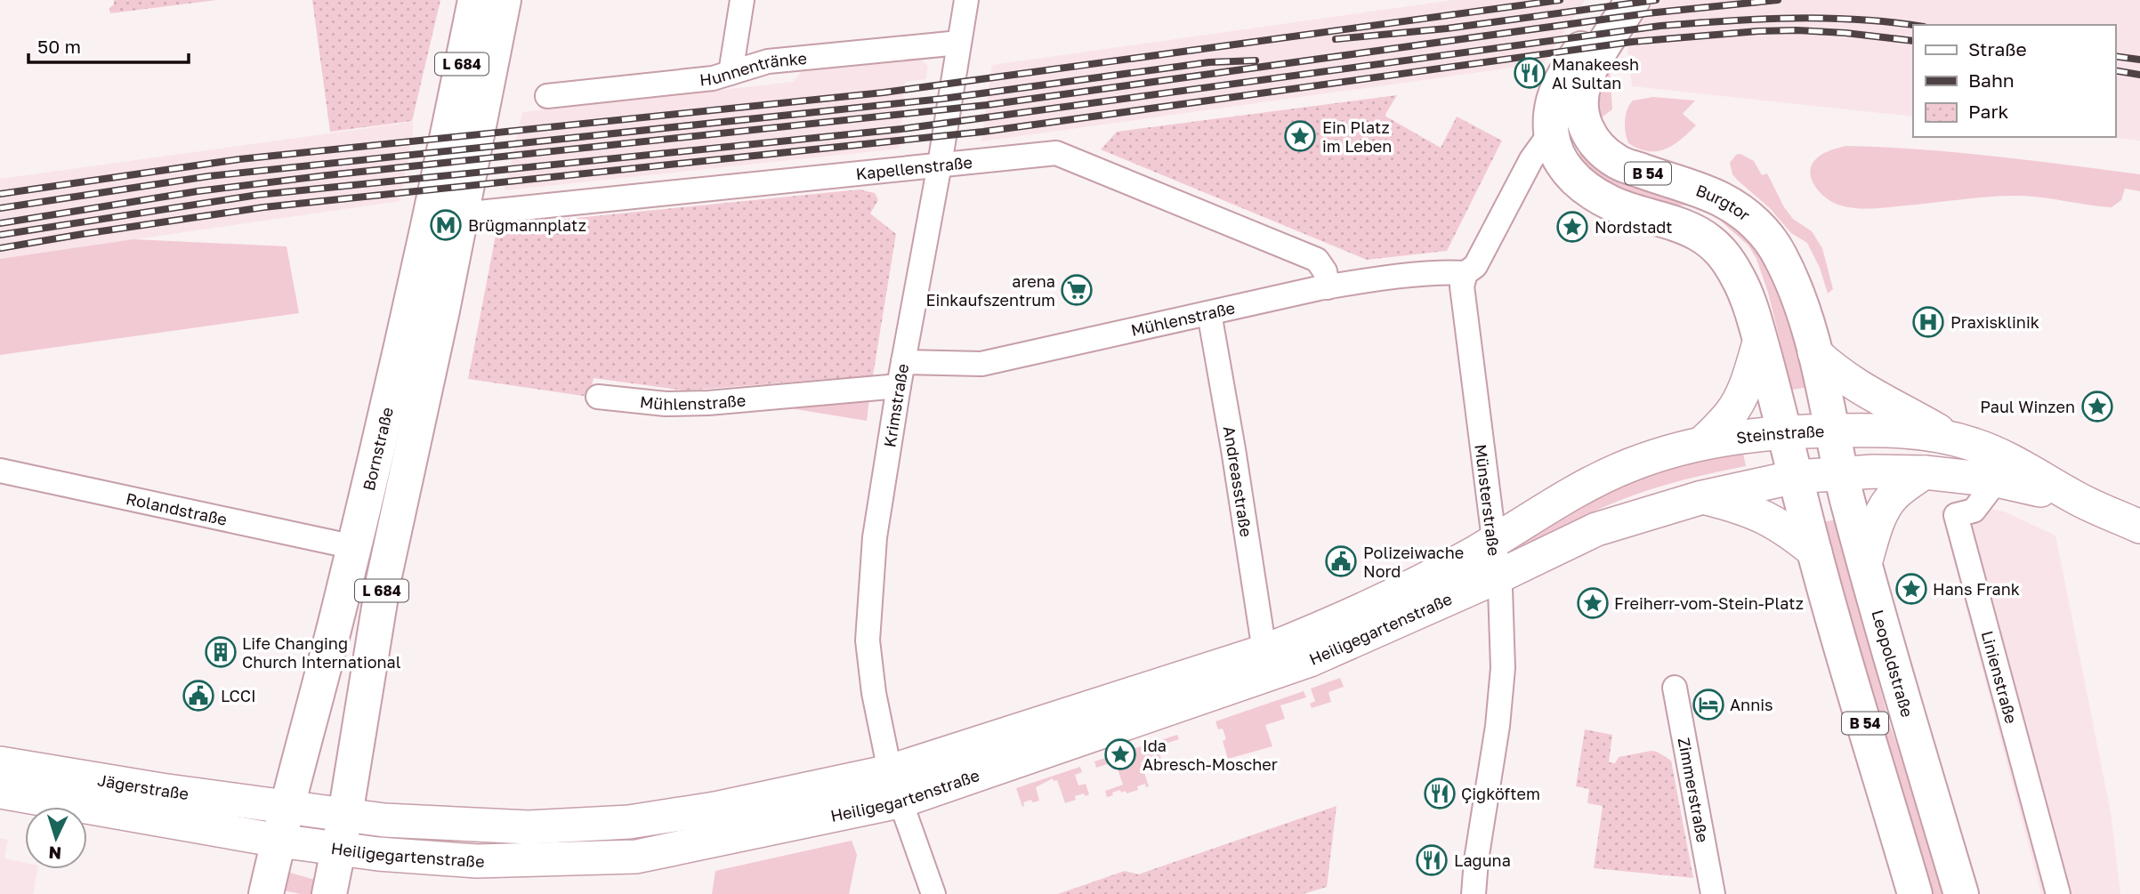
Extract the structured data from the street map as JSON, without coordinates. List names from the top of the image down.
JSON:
{
  "streets": {
    "main road": [
      "L 684",
      "B 54",
      "Burgtor",
      "Steinstraße",
      "Bornstraße",
      "Heiligegartenstraße",
      "Leopoldstraße",
      "Jägerstraße"
    ],
    "street": [
      "Hunnentränke",
      "Kapellenstraße",
      "Mühlenstraße",
      "Krimstraße",
      "Andreasstraße",
      "Münsterstraße",
      "Rolandstraße",
      "Linienstraße",
      "Zimmerstraße"
    ]
  },
  "crossings": [
    ["Hunnentränke", "Krimstraße"],
    ["Kapellenstraße", "Mühlenstraße"],
    ["Kapellenstraße", "Krimstraße"],
    ["Kapellenstraße", "Bornstraße"],
    ["B 54", "Steinstraße"],
    ["Burgtor", "Steinstraße"],
    ["Burgtor", "Leopoldstraße"],
    ["Mühlenstraße", "Krimstraße"],
    ["Mühlenstraße", "Andreasstraße"],
    ["Mühlenstraße", "Münsterstraße"],
    ["Krimstraße", "Heiligegartenstraße"],
    ["Steinstraße", "Münsterstraße"],
    ["Steinstraße", "Heiligegartenstraße"],
    ["Steinstraße", "Leopoldstraße"],
    ["Steinstraße", "Linienstraße"],
    ["Bornstraße", "Rolandstraße"],
    ["Bornstraße", "Heiligegartenstraße"],
    ["Bornstraße", "Jägerstraße"],
    ["Andreasstraße", "Heiligegartenstraße"],
    ["Münsterstraße", "Heiligegartenstraße"],
    ["Heiligegartenstraße", "Jägerstraße"]
  ],
  "places": {
    "restaurant": ["Manakeesh Al Sultan", "Çiğköftem", "Laguna"],
    "place": [
      "Ein Platz im Leben",
      "Nordstadt",
      "Paul Winzen",
      "Hans Frank",
      "Freiherr-vom-Stein-Platz",
      "Ida Abresch-Moscher"
    ],
    "metro station": ["Brügmannplatz"],
    "supermarket": ["arena Einkaufszentrum"],
    "hospital": ["Praxisklinik"],
    "public building": ["Polizeiwache Nord", "LCCI"],
    "building": ["Life Changing Church International"],
    "hotel": ["Annis"]
  },
  "legend": ["Straße", "Bahn", "Park"],
  "scale_bar": "50 m",
  "north": "bottom"
}
